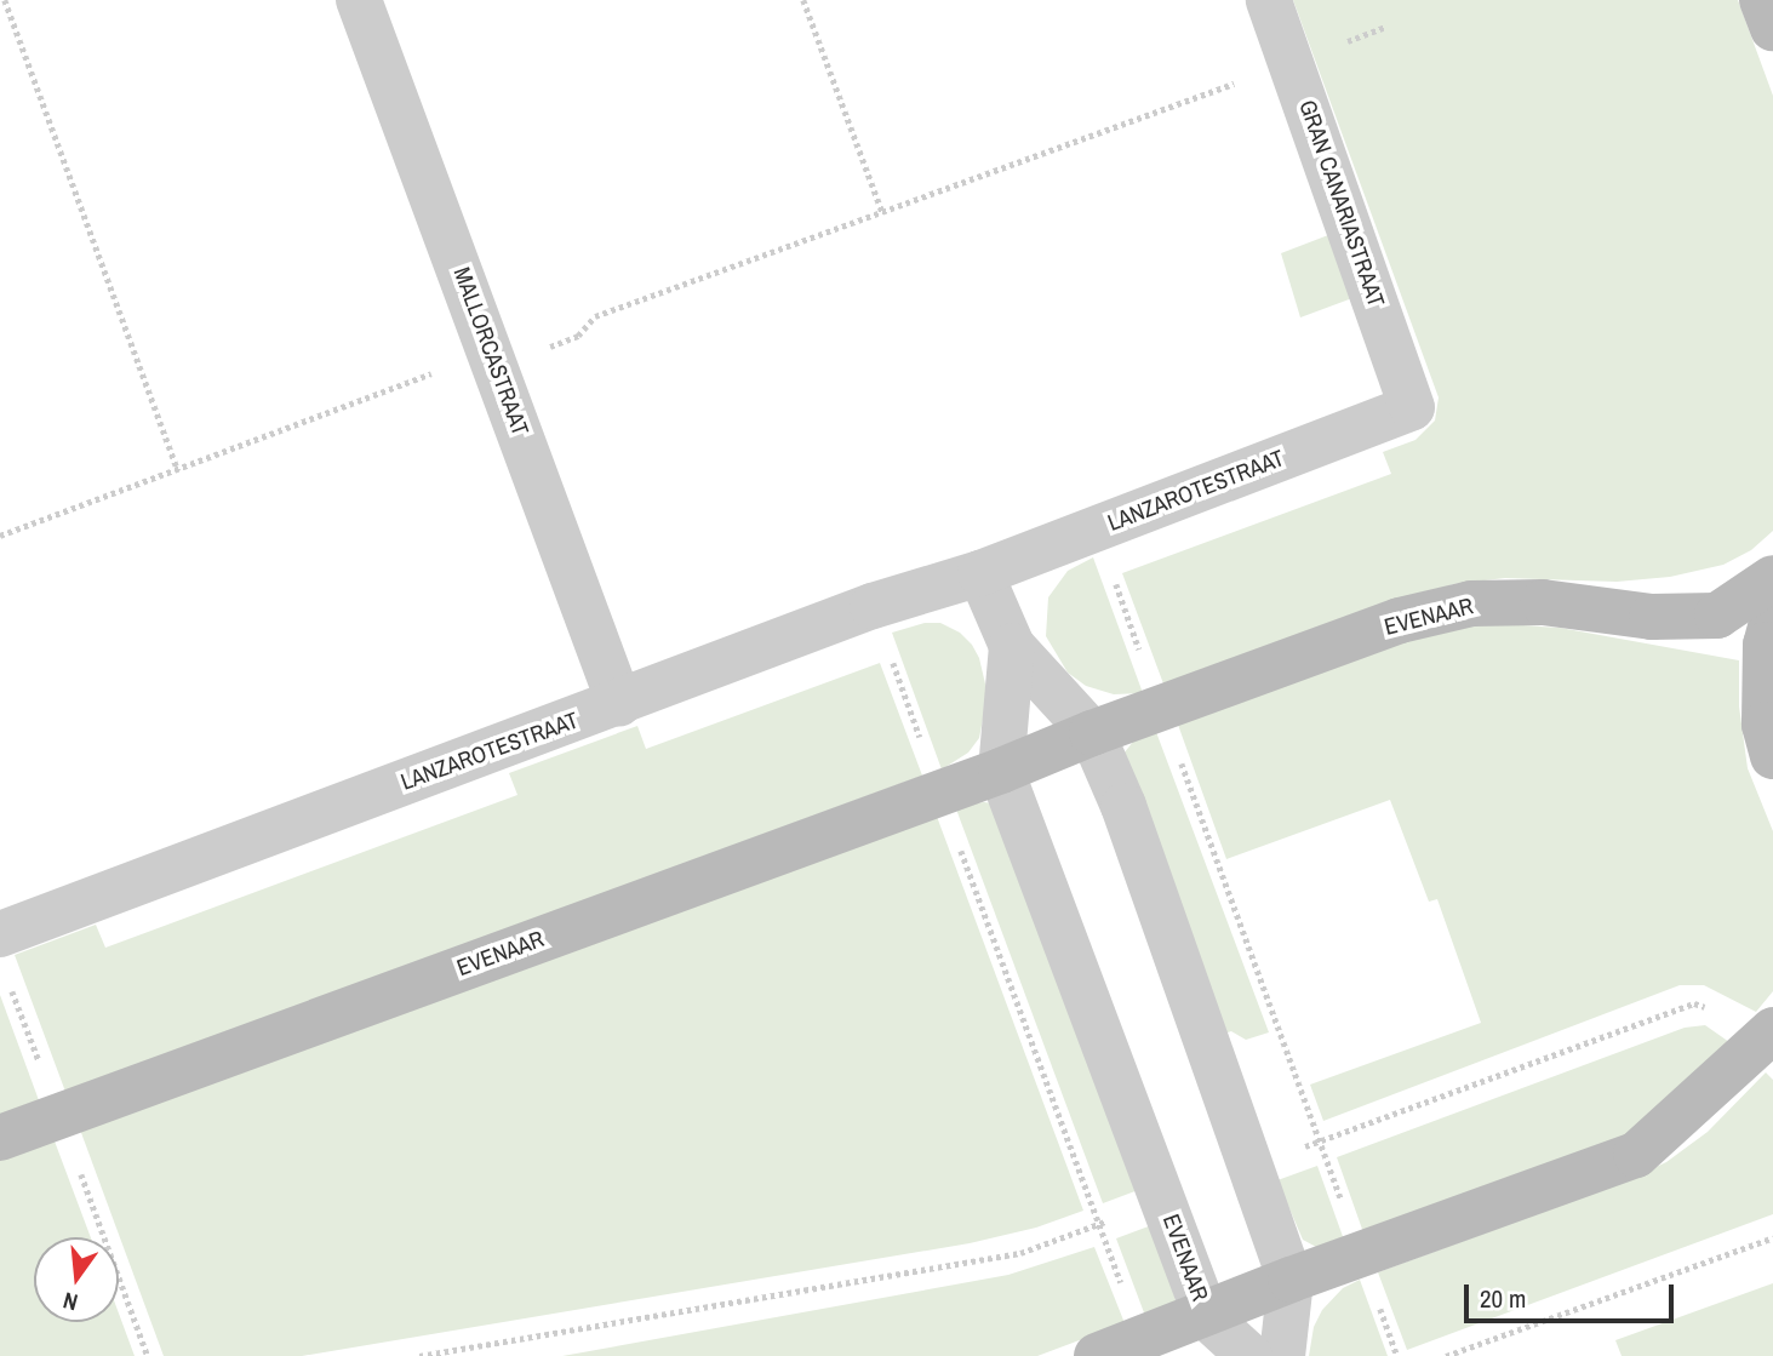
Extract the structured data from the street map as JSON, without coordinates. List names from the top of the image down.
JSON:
{
  "streets": {
    "main road": ["EVENAAR"],
    "street": ["GRAN CANARIASTRAAT", "MALLORCASTRAAT", "LANZAROTESTRAAT"]
  },
  "crossings": [
    ["GRAN CANARIASTRAAT", "LANZAROTESTRAAT"],
    ["MALLORCASTRAAT", "LANZAROTESTRAAT"]
  ],
  "scale_bar": "20 m",
  "north": "bottom"
}
